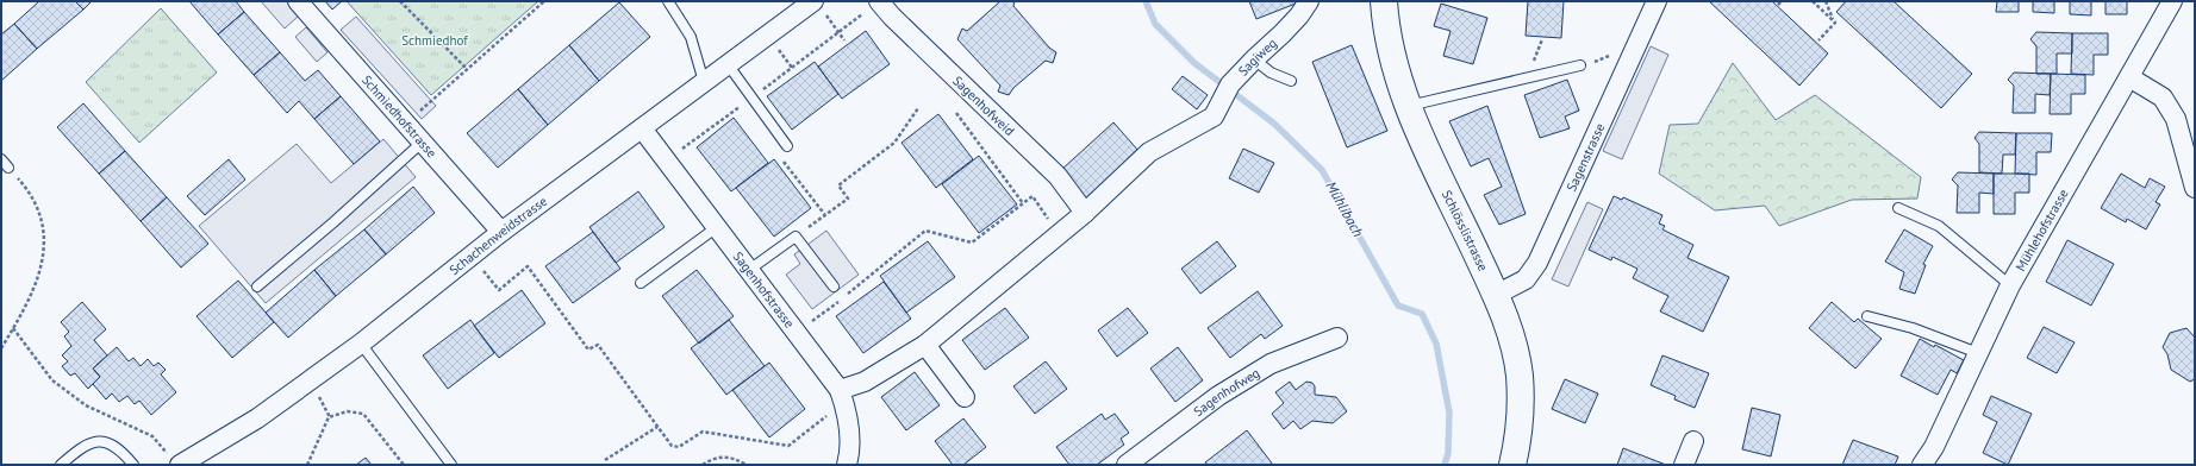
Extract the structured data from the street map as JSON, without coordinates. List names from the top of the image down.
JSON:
{
  "streets": {
    "main road": ["Schlösslistrasse"],
    "street": [
      "Sagiweg",
      "Sagenhofweid",
      "Schmiedhofstrasse",
      "Sagenstrasse",
      "Mühlehofstrasse",
      "Schachenweidstrasse",
      "Sagenhofstrasse",
      "Sagenhofweg"
    ]
  },
  "crossings": [
    ["Sagiweg", "Sagenhofweid"],
    ["Schmiedhofstrasse", "Schachenweidstrasse"],
    ["Sagenstrasse", "Schlösslistrasse"],
    ["Schachenweidstrasse", "Sagenhofstrasse"]
  ],
  "water": ["Mühlibach"],
  "parks": ["Schmiedhof"]
}
